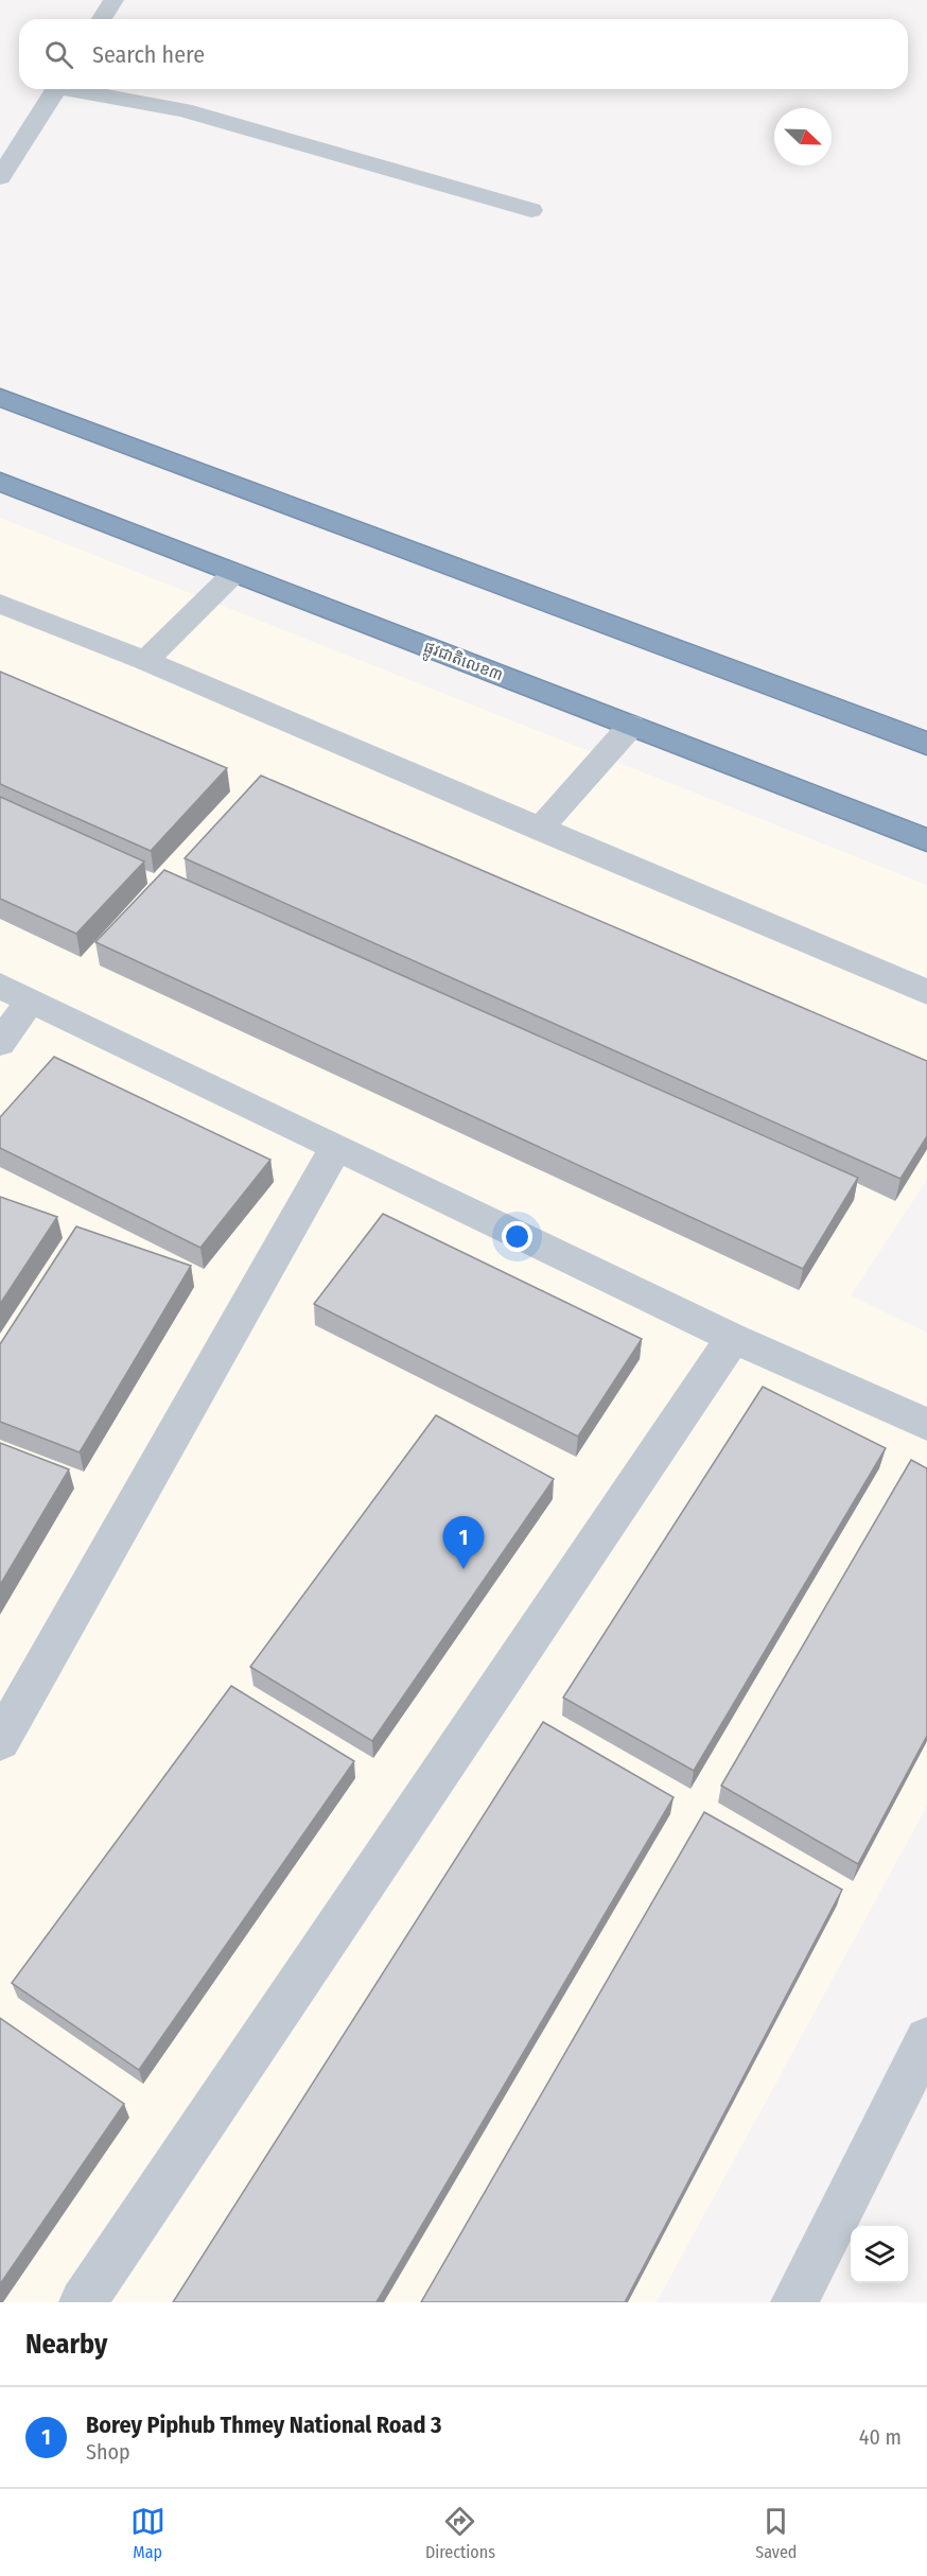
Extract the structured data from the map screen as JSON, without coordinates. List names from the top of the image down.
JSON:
{
  "streets": {
    "highway": ["ផ្លូវជាតិលេខ៣"]
  },
  "north": "bottom right",
  "page": {
    "search": "Search here",
    "pins": "1",
    "heading": "Nearby",
    "list": [
      {
        "mark": "1",
        "name": "Borey Piphub Thmey National Road 3",
        "note": "Shop",
        "value": "40 m"
      }
    ],
    "nav": ["Map", "Directions", "Saved"]
  }
}
